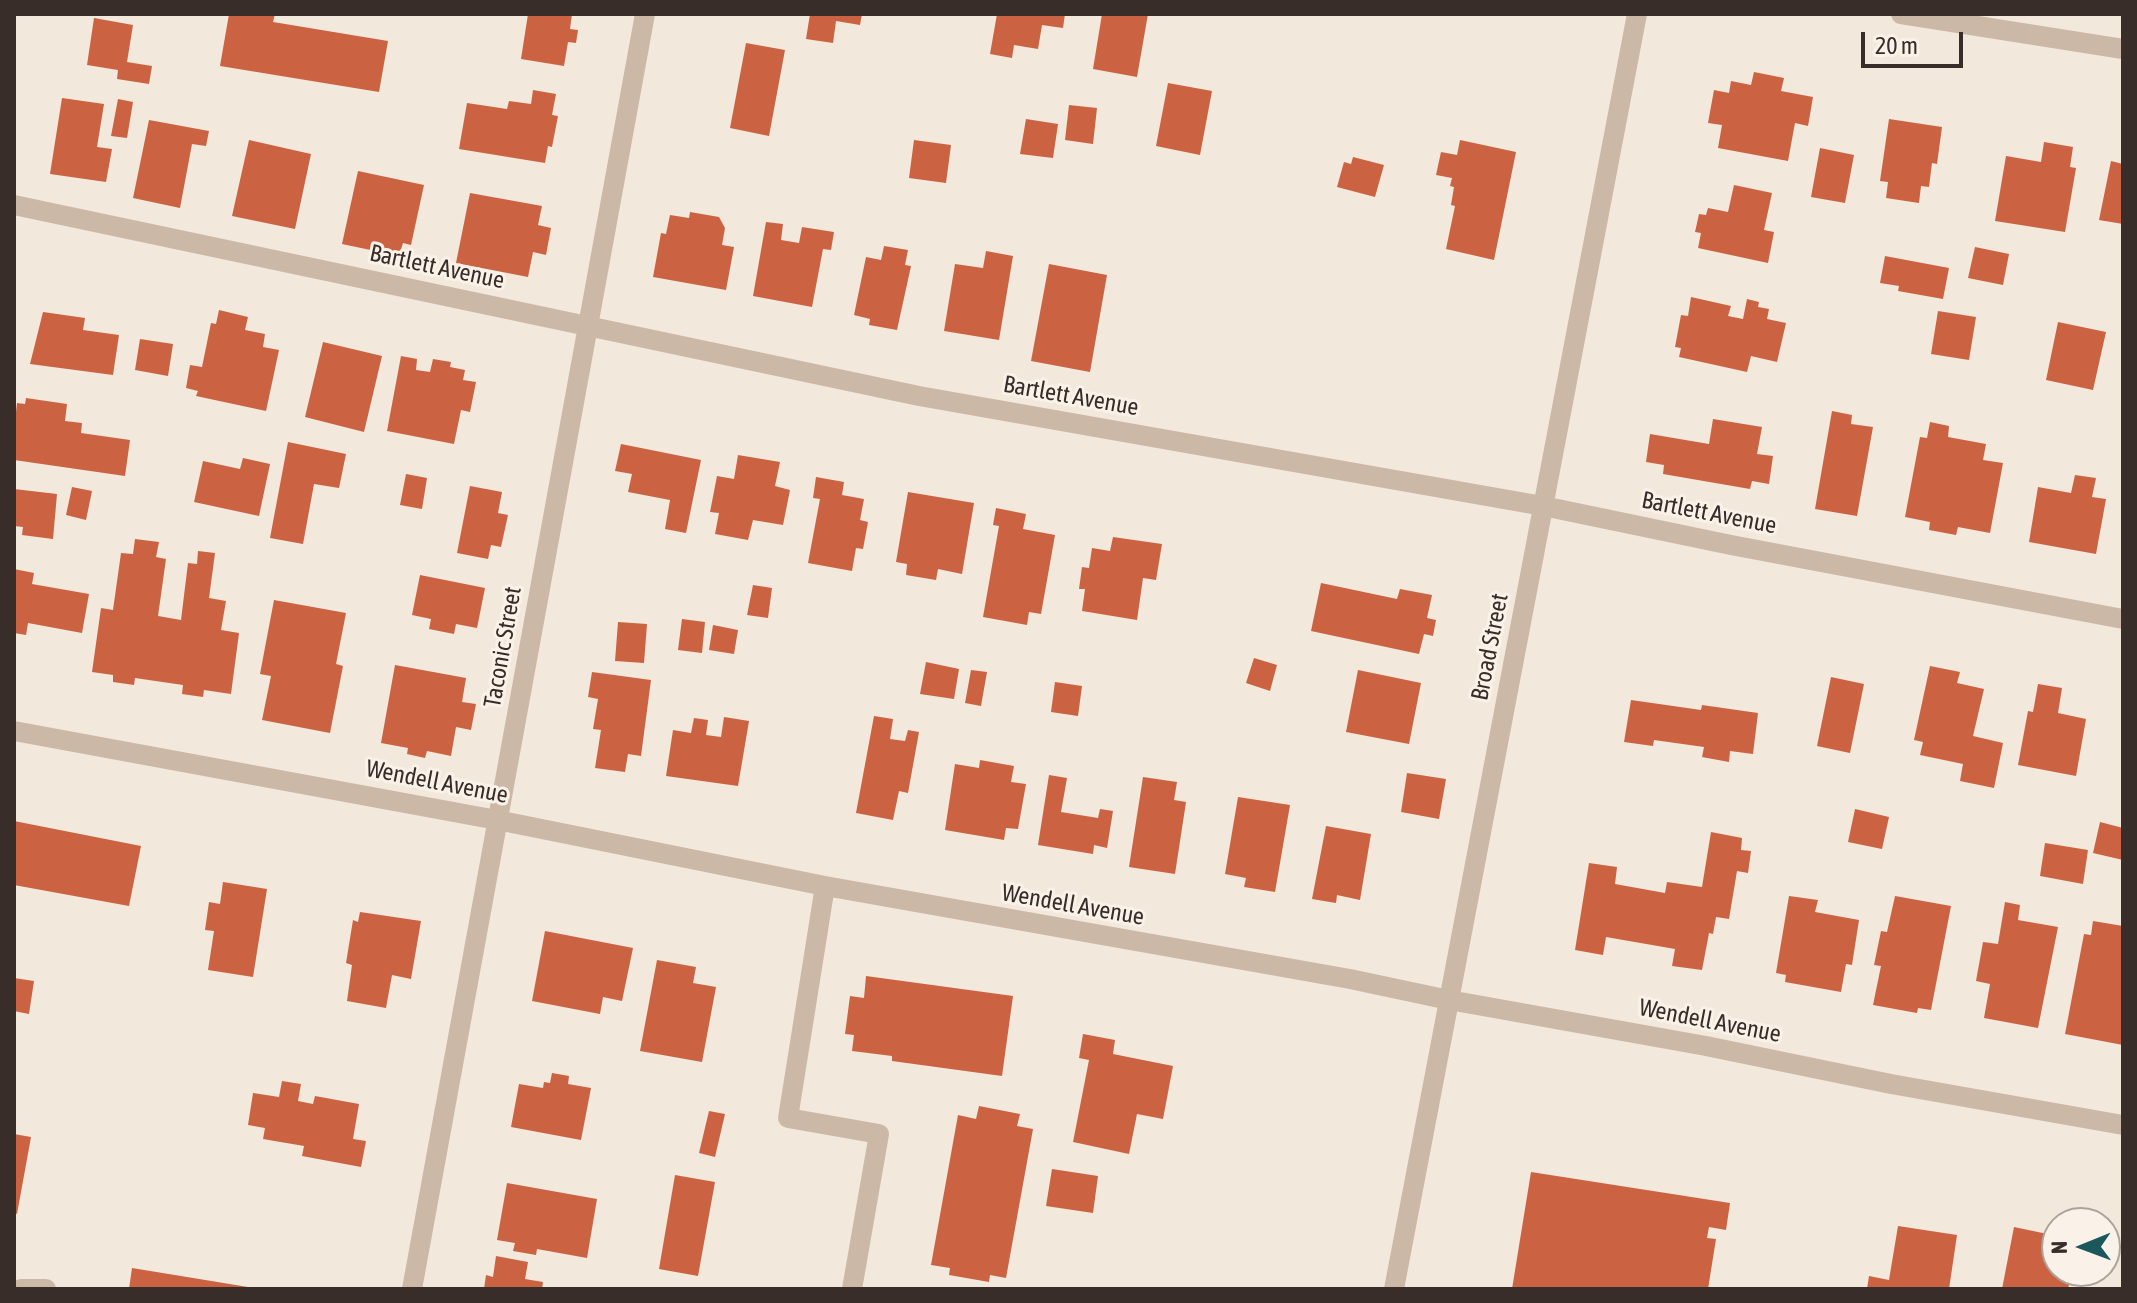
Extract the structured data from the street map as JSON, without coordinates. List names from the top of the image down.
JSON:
{
  "streets": {
    "street": [
      "Bartlett Avenue",
      "Taconic Street",
      "Broad Street",
      "Wendell Avenue"
    ]
  },
  "crossings": [
    ["Bartlett Avenue", "Taconic Street"],
    ["Bartlett Avenue", "Broad Street"],
    ["Taconic Street", "Wendell Avenue"],
    ["Broad Street", "Wendell Avenue"]
  ],
  "scale_bar": "20 m",
  "north": "left"
}
